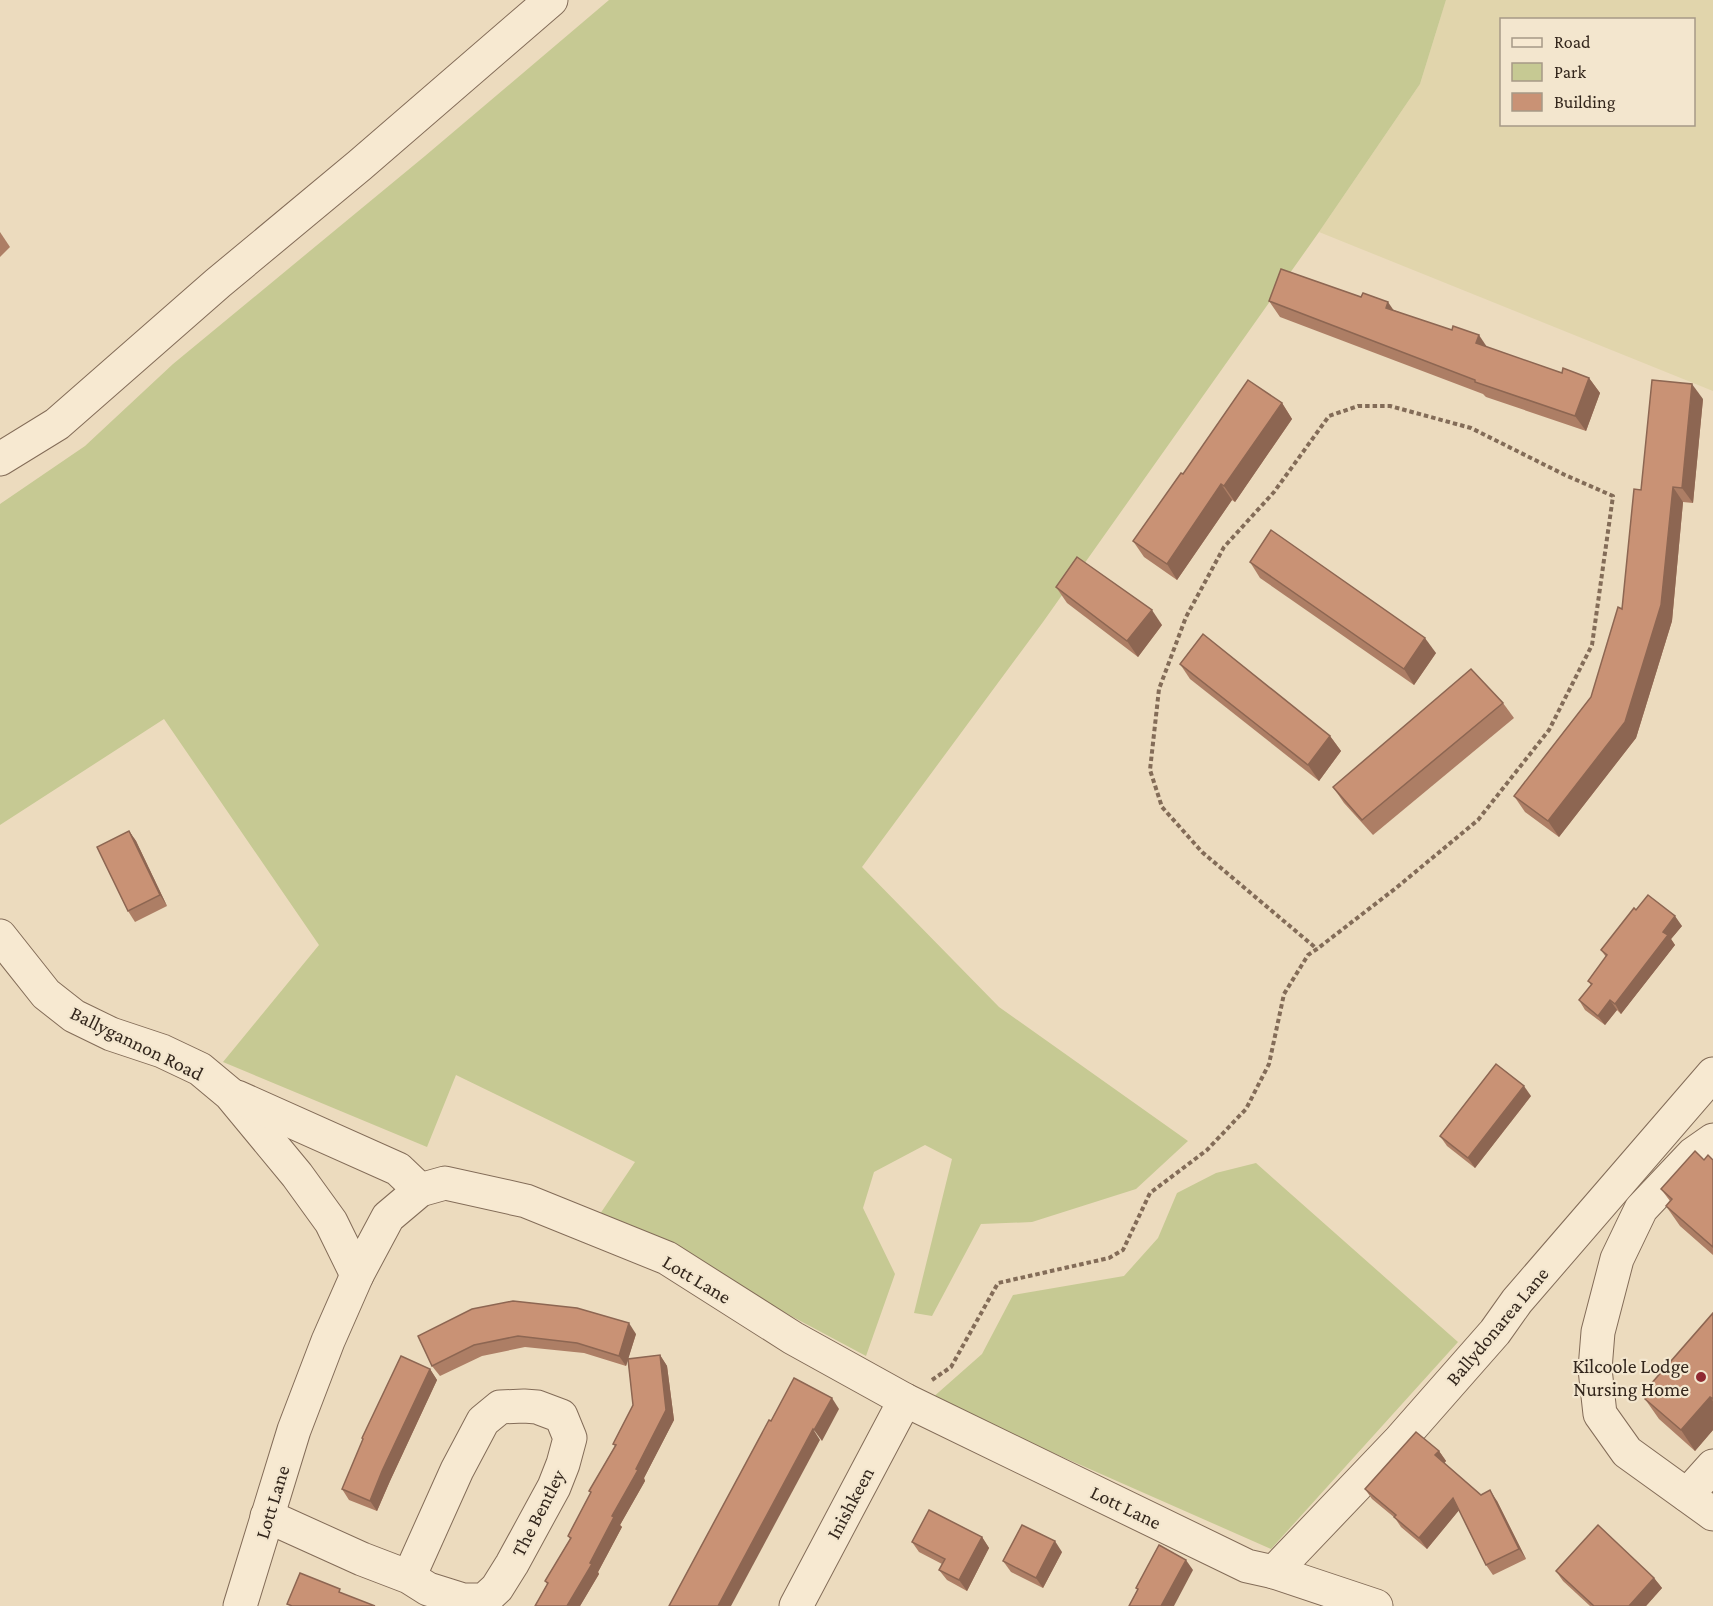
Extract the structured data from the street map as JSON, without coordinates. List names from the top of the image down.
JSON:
{
  "streets": {
    "street": [
      "Ballygannon Road",
      "Lott Lane",
      "Ballydonarea Lane",
      "Inishkeen",
      "The Bentley"
    ]
  },
  "crossings": [
    ["Ballygannon Road", "Lott Lane"],
    ["Lott Lane", "Ballydonarea Lane"],
    ["Lott Lane", "Inishkeen"],
    ["Lott Lane", "The Bentley"]
  ],
  "places": ["Kilcoole Lodge Nursing Home"],
  "legend": ["Road", "Park", "Building"]
}
